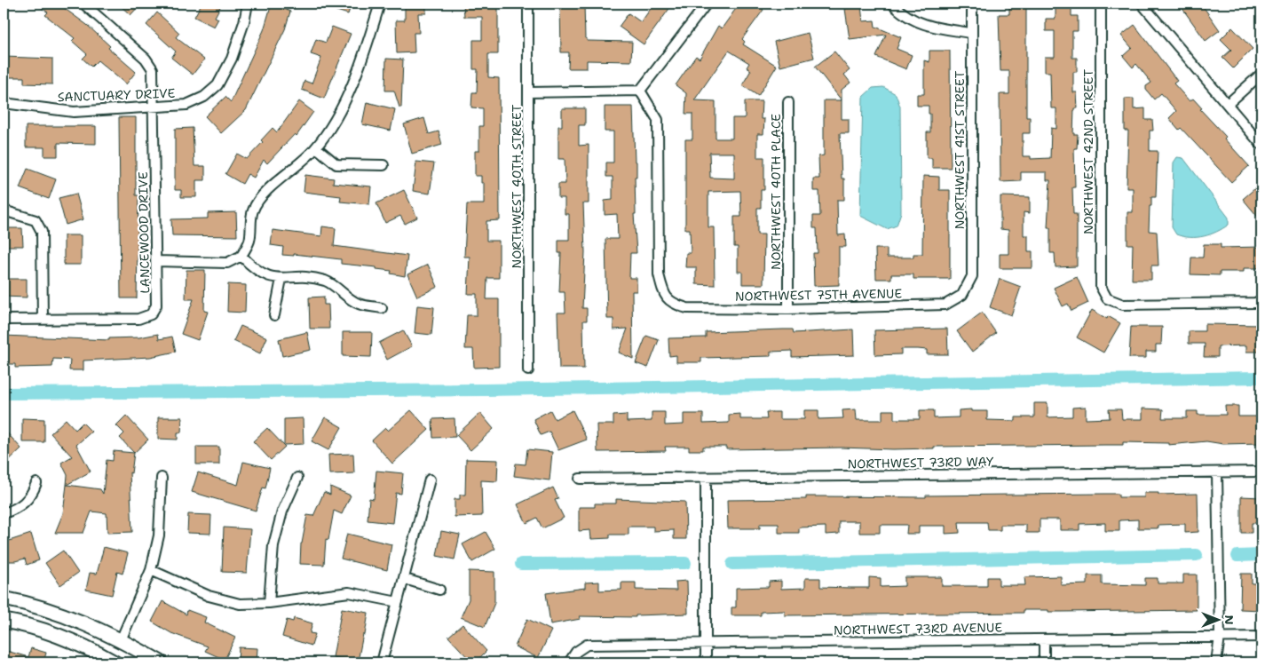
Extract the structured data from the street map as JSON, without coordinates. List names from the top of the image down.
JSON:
{
  "streets": {
    "street": [
      "SANCTUARY DRIVE",
      "NORTHWEST 41ST STREET",
      "NORTHWEST 42ND STREET",
      "NORTHWEST 40TH STREET",
      "NORTHWEST 40TH PLACE",
      "LANCEWOOD DRIVE",
      "NORTHWEST 75TH AVENUE",
      "NORTHWEST 73RD WAY",
      "NORTHWEST 73RD AVENUE"
    ]
  },
  "crossings": [
    ["SANCTUARY DRIVE", "LANCEWOOD DRIVE"],
    ["NORTHWEST 41ST STREET", "NORTHWEST 75TH AVENUE"],
    ["NORTHWEST 40TH PLACE", "NORTHWEST 75TH AVENUE"]
  ],
  "north": "right"
}
